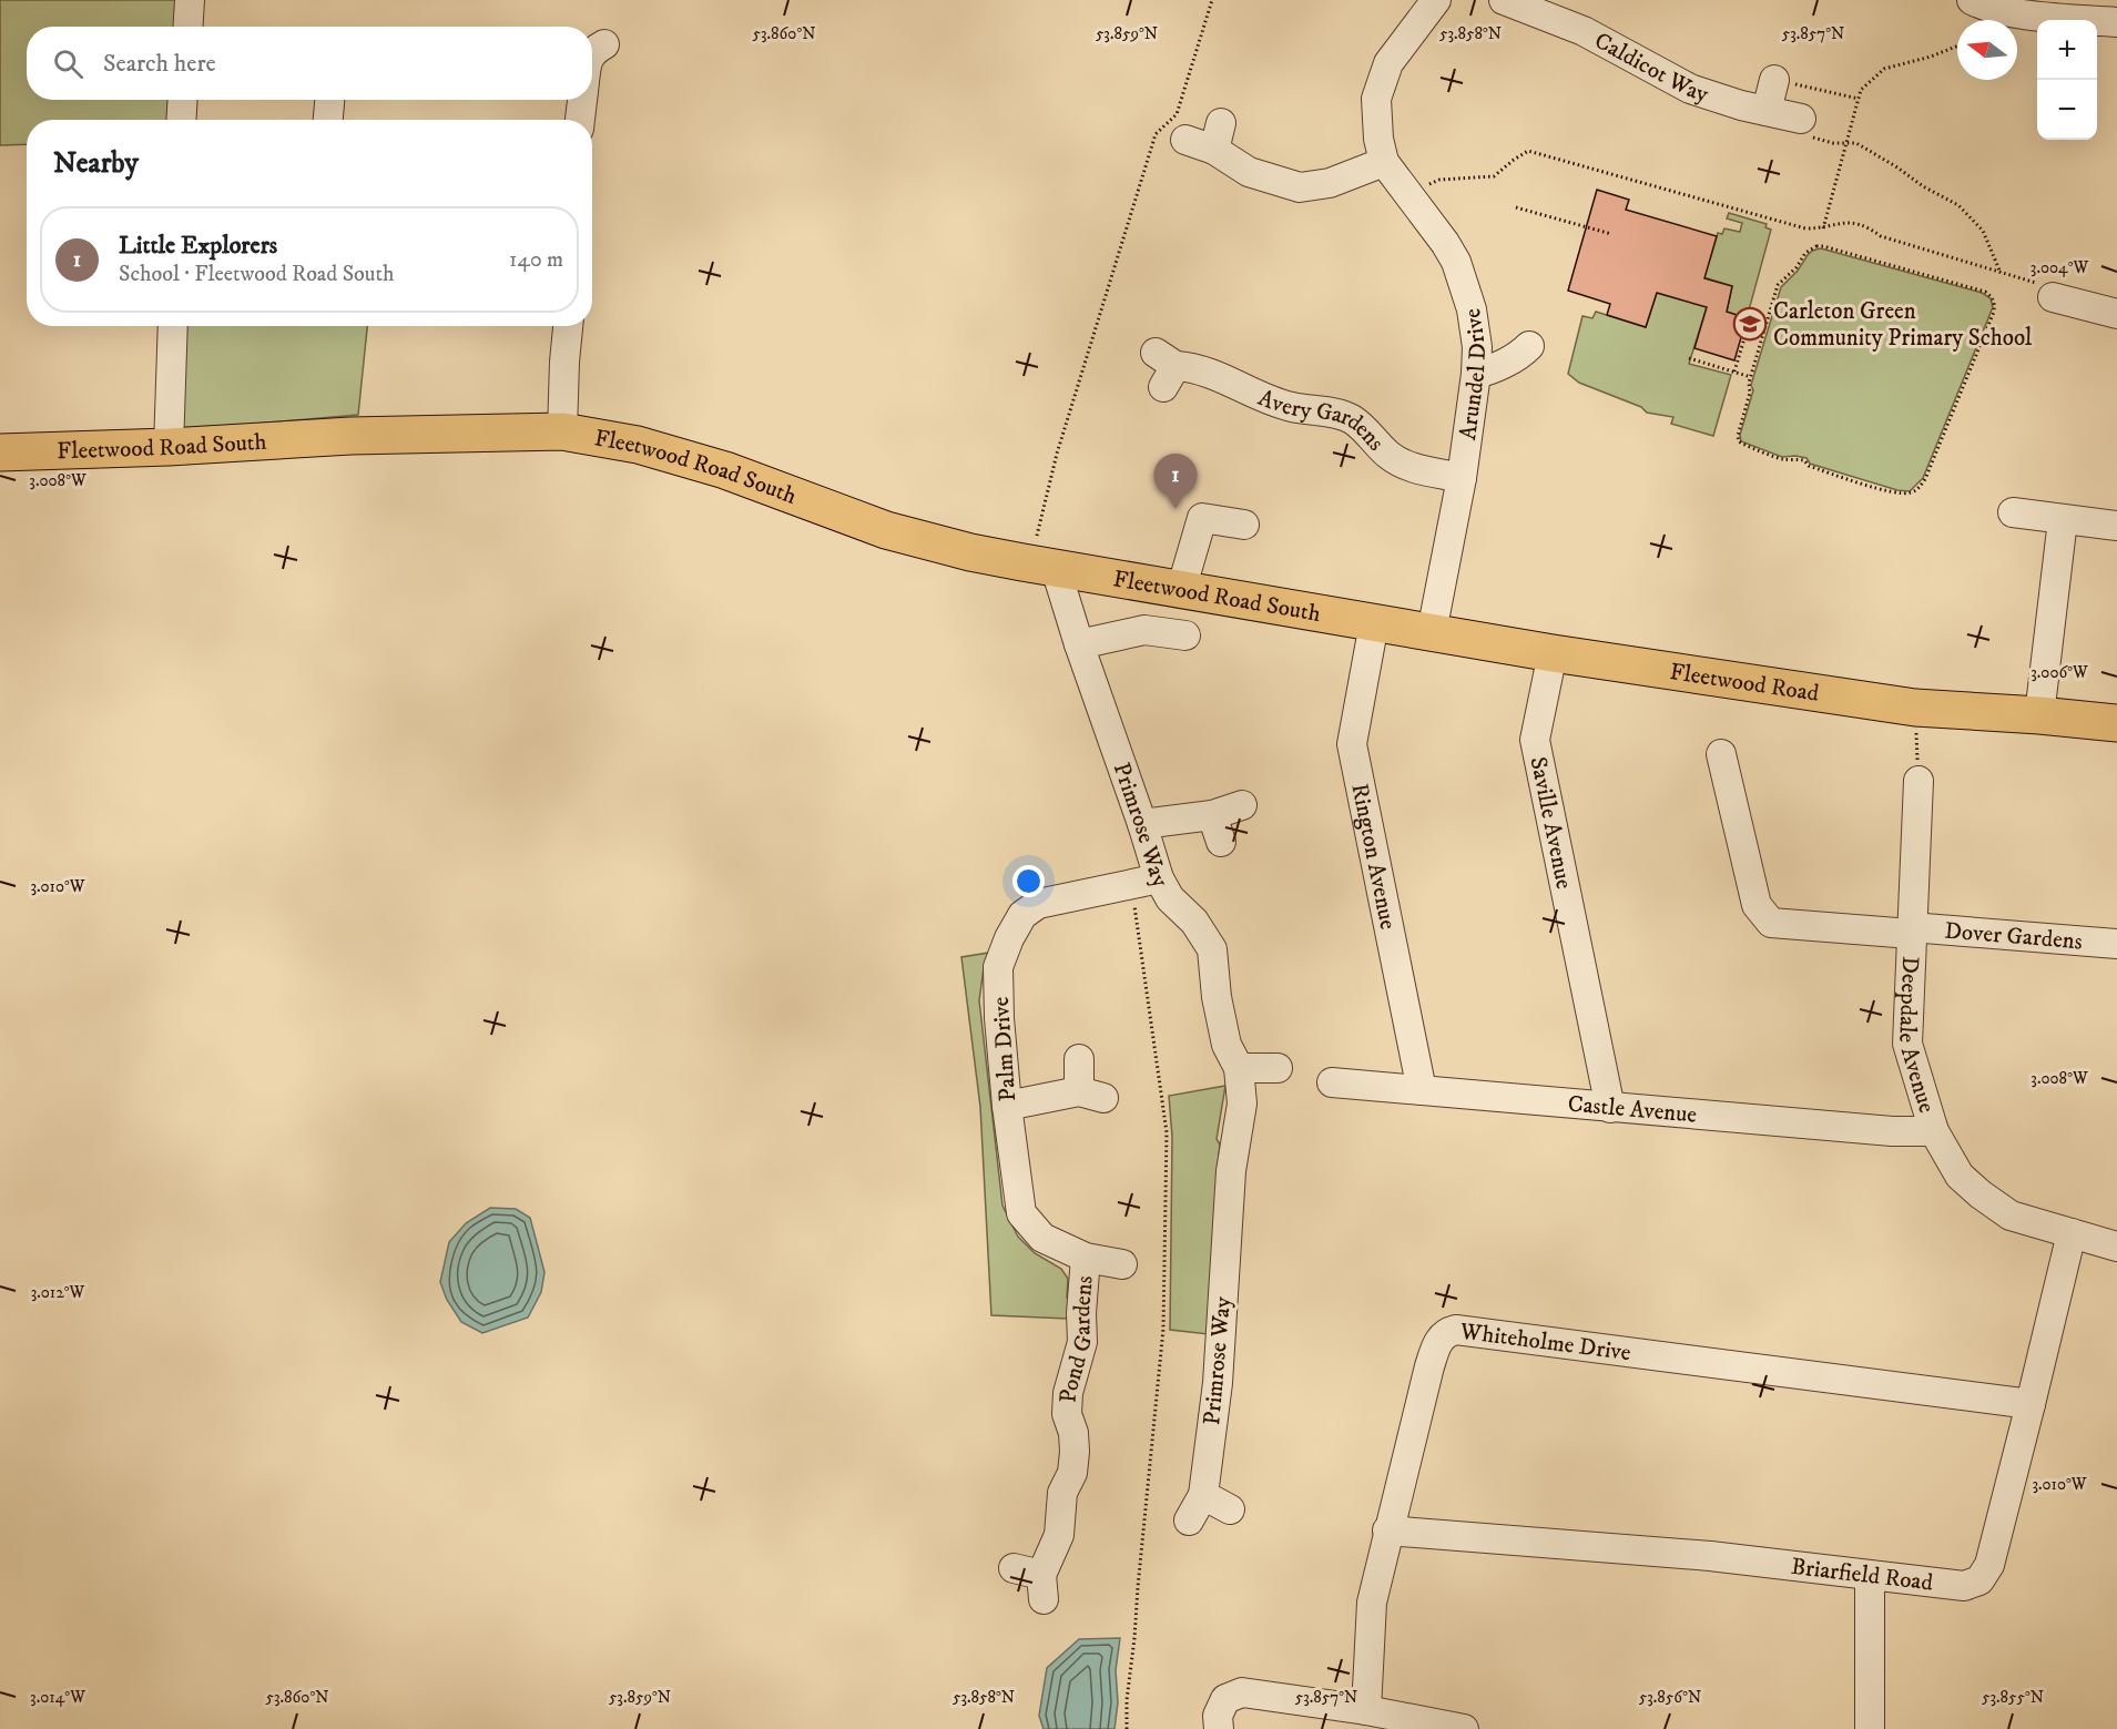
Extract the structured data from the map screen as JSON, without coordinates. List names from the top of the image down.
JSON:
{
  "streets": {
    "main road": ["Fleetwood Road South", "Fleetwood Road"],
    "street": [
      "Caldicot Way",
      "Arundel Drive",
      "Avery Gardens",
      "Saville Avenue",
      "Primrose Way",
      "Rington Avenue",
      "Dover Gardens",
      "Deepdale Avenue",
      "Palm Drive",
      "Castle Avenue",
      "Pond Gardens",
      "Whiteholme Drive",
      "Briarfield Road"
    ]
  },
  "crossings": [
    ["Arundel Drive", "Avery Gardens"],
    ["Arundel Drive", "Fleetwood Road"],
    ["Fleetwood Road South", "Fleetwood Road"],
    ["Fleetwood Road South", "Primrose Way"],
    ["Fleetwood Road South", "Rington Avenue"],
    ["Fleetwood Road", "Saville Avenue"],
    ["Fleetwood Road", "Rington Avenue"],
    ["Saville Avenue", "Castle Avenue"],
    ["Primrose Way", "Palm Drive"],
    ["Rington Avenue", "Castle Avenue"],
    ["Dover Gardens", "Deepdale Avenue"],
    ["Deepdale Avenue", "Castle Avenue"],
    ["Deepdale Avenue", "Briarfield Road"],
    ["Palm Drive", "Pond Gardens"],
    ["Whiteholme Drive", "Briarfield Road"]
  ],
  "places": {
    "school or university": ["Carleton Green Community Primary School"]
  },
  "north": "left",
  "page": {
    "map_buttons": ["+", "−"],
    "search": "Search here",
    "heading": "Nearby",
    "list": [
      {
        "mark": "1",
        "name": "Little Explorers",
        "note": "School · Fleetwood Road South",
        "value": "140 m"
      }
    ],
    "pins": "1"
  },
  "coordinates": [
    "53.860°N",
    "53.859°N",
    "53.858°N",
    "53.857°N",
    "3.004°W",
    "3.008°W",
    "3.006°W",
    "3.010°W",
    "3.012°W",
    "53.856°N",
    "53.855°N",
    "3.014°W"
  ]
}
